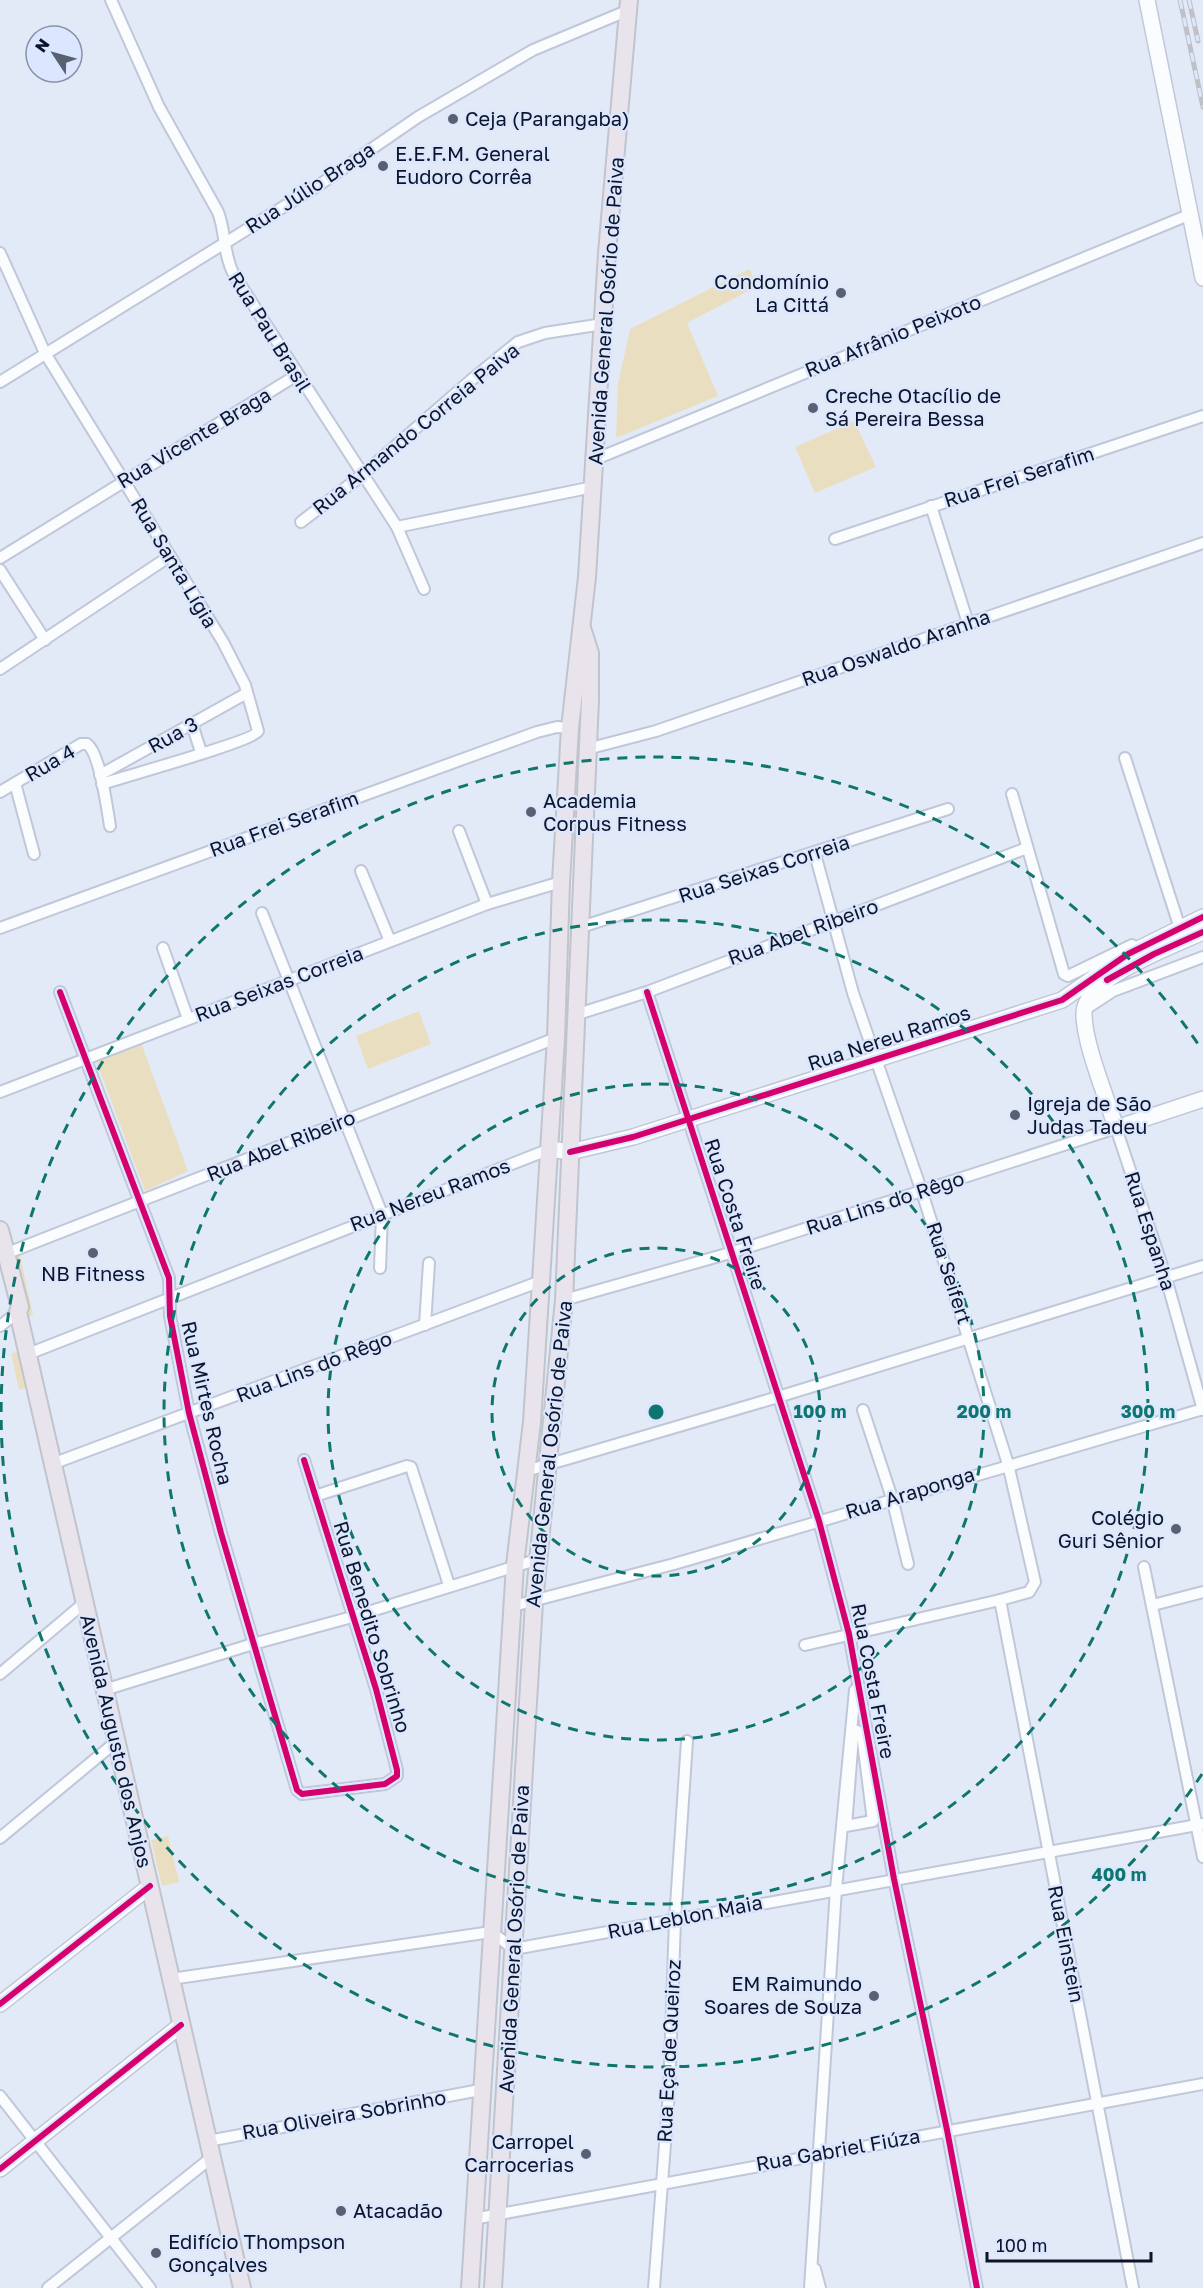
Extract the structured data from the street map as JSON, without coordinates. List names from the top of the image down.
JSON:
{
  "streets": {
    "main road": ["Avenida General Osório de Paiva", "Avenida Augusto dos Anjos"],
    "street": [
      "Rua Júlio Braga",
      "Rua Pau Brasil",
      "Rua Afrânio Peixoto",
      "Rua Armando Correia Paiva",
      "Rua Vicente Braga",
      "Rua Frei Serafim",
      "Rua Santa Lígia",
      "Rua Oswaldo Aranha",
      "Rua 3",
      "Rua 4",
      "Rua Seixas Correia",
      "Rua Abel Ribeiro",
      "Rua Nereu Ramos",
      "Rua Lins do Rêgo",
      "Rua Costa Freire",
      "Rua Espanha",
      "Rua Seifert",
      "Rua Mirtes Rocha",
      "Rua Araponga",
      "Rua Benedito Sobrinho",
      "Rua Leblon Maia",
      "Rua Einstein",
      "Rua Eça de Queiroz",
      "Rua Oliveira Sobrinho",
      "Rua Gabriel Fiúza"
    ]
  },
  "crossings": [
    ["Rua Júlio Braga", "Avenida General Osório de Paiva"],
    ["Rua Júlio Braga", "Rua Pau Brasil"],
    ["Rua Júlio Braga", "Rua Santa Lígia"],
    ["Avenida General Osório de Paiva", "Rua Afrânio Peixoto"],
    ["Avenida General Osório de Paiva", "Rua Armando Correia Paiva"],
    ["Avenida General Osório de Paiva", "Rua Frei Serafim"],
    ["Avenida General Osório de Paiva", "Rua Oswaldo Aranha"],
    ["Avenida General Osório de Paiva", "Rua Seixas Correia"],
    ["Avenida General Osório de Paiva", "Rua Abel Ribeiro"],
    ["Avenida General Osório de Paiva", "Rua Nereu Ramos"],
    ["Avenida General Osório de Paiva", "Rua Lins do Rêgo"],
    ["Avenida General Osório de Paiva", "Rua Araponga"],
    ["Avenida General Osório de Paiva", "Rua Leblon Maia"],
    ["Avenida General Osório de Paiva", "Rua Oliveira Sobrinho"],
    ["Avenida General Osório de Paiva", "Rua Gabriel Fiúza"],
    ["Rua Pau Brasil", "Rua Armando Correia Paiva"],
    ["Rua Pau Brasil", "Rua Vicente Braga"],
    ["Rua Vicente Braga", "Rua Santa Lígia"],
    ["Rua Santa Lígia", "Rua 3"],
    ["Rua Santa Lígia", "Rua 4"],
    ["Rua 3", "Rua 4"],
    ["Rua Seixas Correia", "Rua Seifert"],
    ["Rua Seixas Correia", "Rua Mirtes Rocha"],
    ["Rua Abel Ribeiro", "Rua Costa Freire"],
    ["Rua Abel Ribeiro", "Rua Seifert"],
    ["Rua Abel Ribeiro", "Rua Mirtes Rocha"],
    ["Rua Abel Ribeiro", "Avenida Augusto dos Anjos"],
    ["Rua Nereu Ramos", "Rua Costa Freire"],
    ["Rua Nereu Ramos", "Rua Espanha"],
    ["Rua Nereu Ramos", "Rua Seifert"],
    ["Rua Nereu Ramos", "Rua Mirtes Rocha"],
    ["Rua Nereu Ramos", "Avenida Augusto dos Anjos"],
    ["Rua Lins do Rêgo", "Rua Costa Freire"],
    ["Rua Lins do Rêgo", "Rua Espanha"],
    ["Rua Lins do Rêgo", "Rua Seifert"],
    ["Rua Lins do Rêgo", "Rua Mirtes Rocha"],
    ["Rua Lins do Rêgo", "Avenida Augusto dos Anjos"],
    ["Rua Costa Freire", "Rua Araponga"],
    ["Rua Costa Freire", "Rua Leblon Maia"],
    ["Rua Costa Freire", "Rua Gabriel Fiúza"],
    ["Rua Espanha", "Rua Araponga"],
    ["Rua Seifert", "Rua Araponga"],
    ["Rua Seifert", "Rua Einstein"],
    ["Rua Mirtes Rocha", "Rua Benedito Sobrinho"],
    ["Avenida Augusto dos Anjos", "Rua Oliveira Sobrinho"],
    ["Rua Leblon Maia", "Rua Einstein"],
    ["Rua Leblon Maia", "Rua Eça de Queiroz"],
    ["Rua Einstein", "Rua Gabriel Fiúza"],
    ["Rua Eça de Queiroz", "Rua Gabriel Fiúza"]
  ],
  "places": [
    "Ceja (Parangaba)",
    "E.E.F.M. General Eudoro Corrêa",
    "Condomínio La Cittá",
    "Creche Otacílio de Sá Pereira Bessa",
    "Academia Corpus Fitness",
    "Igreja de São Judas Tadeu",
    "NB Fitness",
    "Colégio Guri Sênior",
    "EM Raimundo Soares de Souza",
    "Carropel Carrocerias",
    "Atacadão",
    "Edifício Thompson Gonçalves"
  ],
  "scale_bar": "100 m",
  "north": "top left",
  "rings": [
    "100 m",
    "200 m",
    "300 m",
    "400 m"
  ]
}
